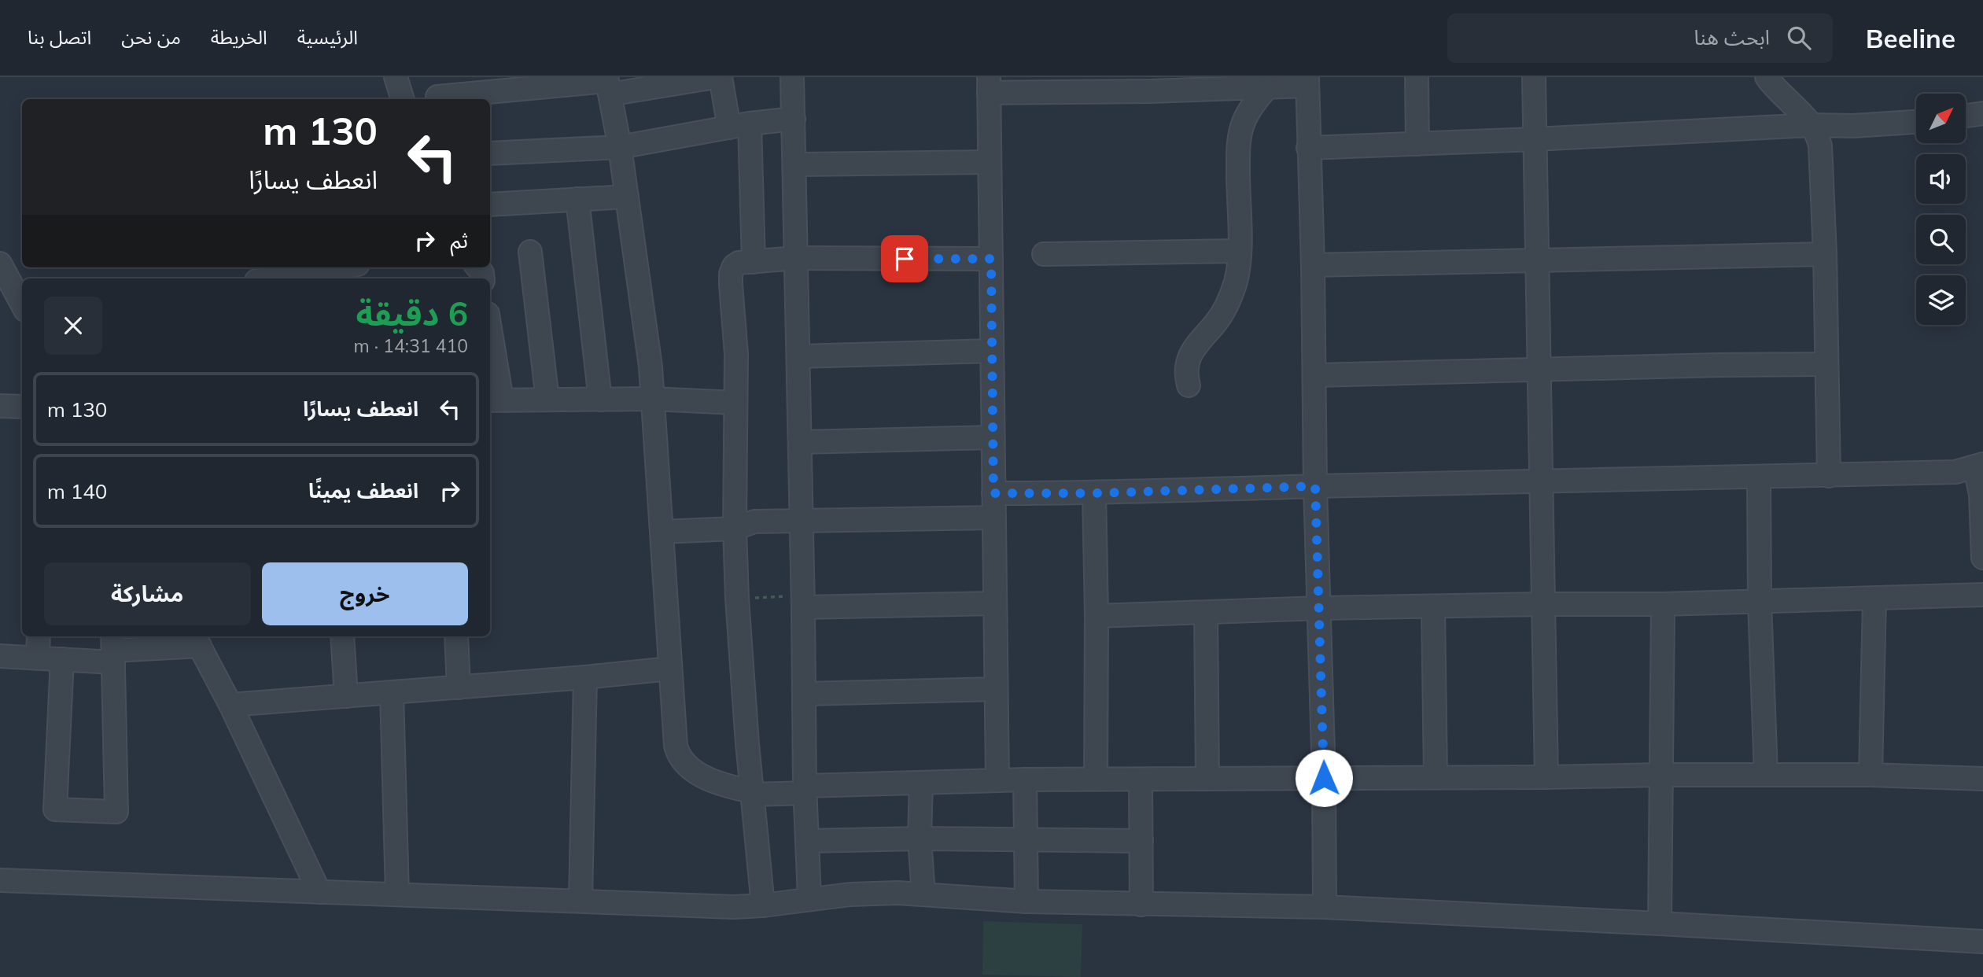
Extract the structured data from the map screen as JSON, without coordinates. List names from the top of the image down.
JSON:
{
  "north": "top right",
  "page": {
    "header": "Beeline",
    "search": "ابحث هنا",
    "nav": [
      "الرئيسية",
      "الخريطة",
      "من نحن",
      "اتصل بنا"
    ],
    "turn": ["130 m", "انعطف يسارًا"],
    "then": "ثم",
    "heading": ["6 دقيقة", "410 m · 14:31"],
    "list": [
      {
        "name": "انعطف يسارًا",
        "value": "130 m"
      },
      {
        "name": "انعطف يمينًا",
        "value": "140 m"
      }
    ],
    "buttons": ["خروج", "مشاركة"]
  }
}
